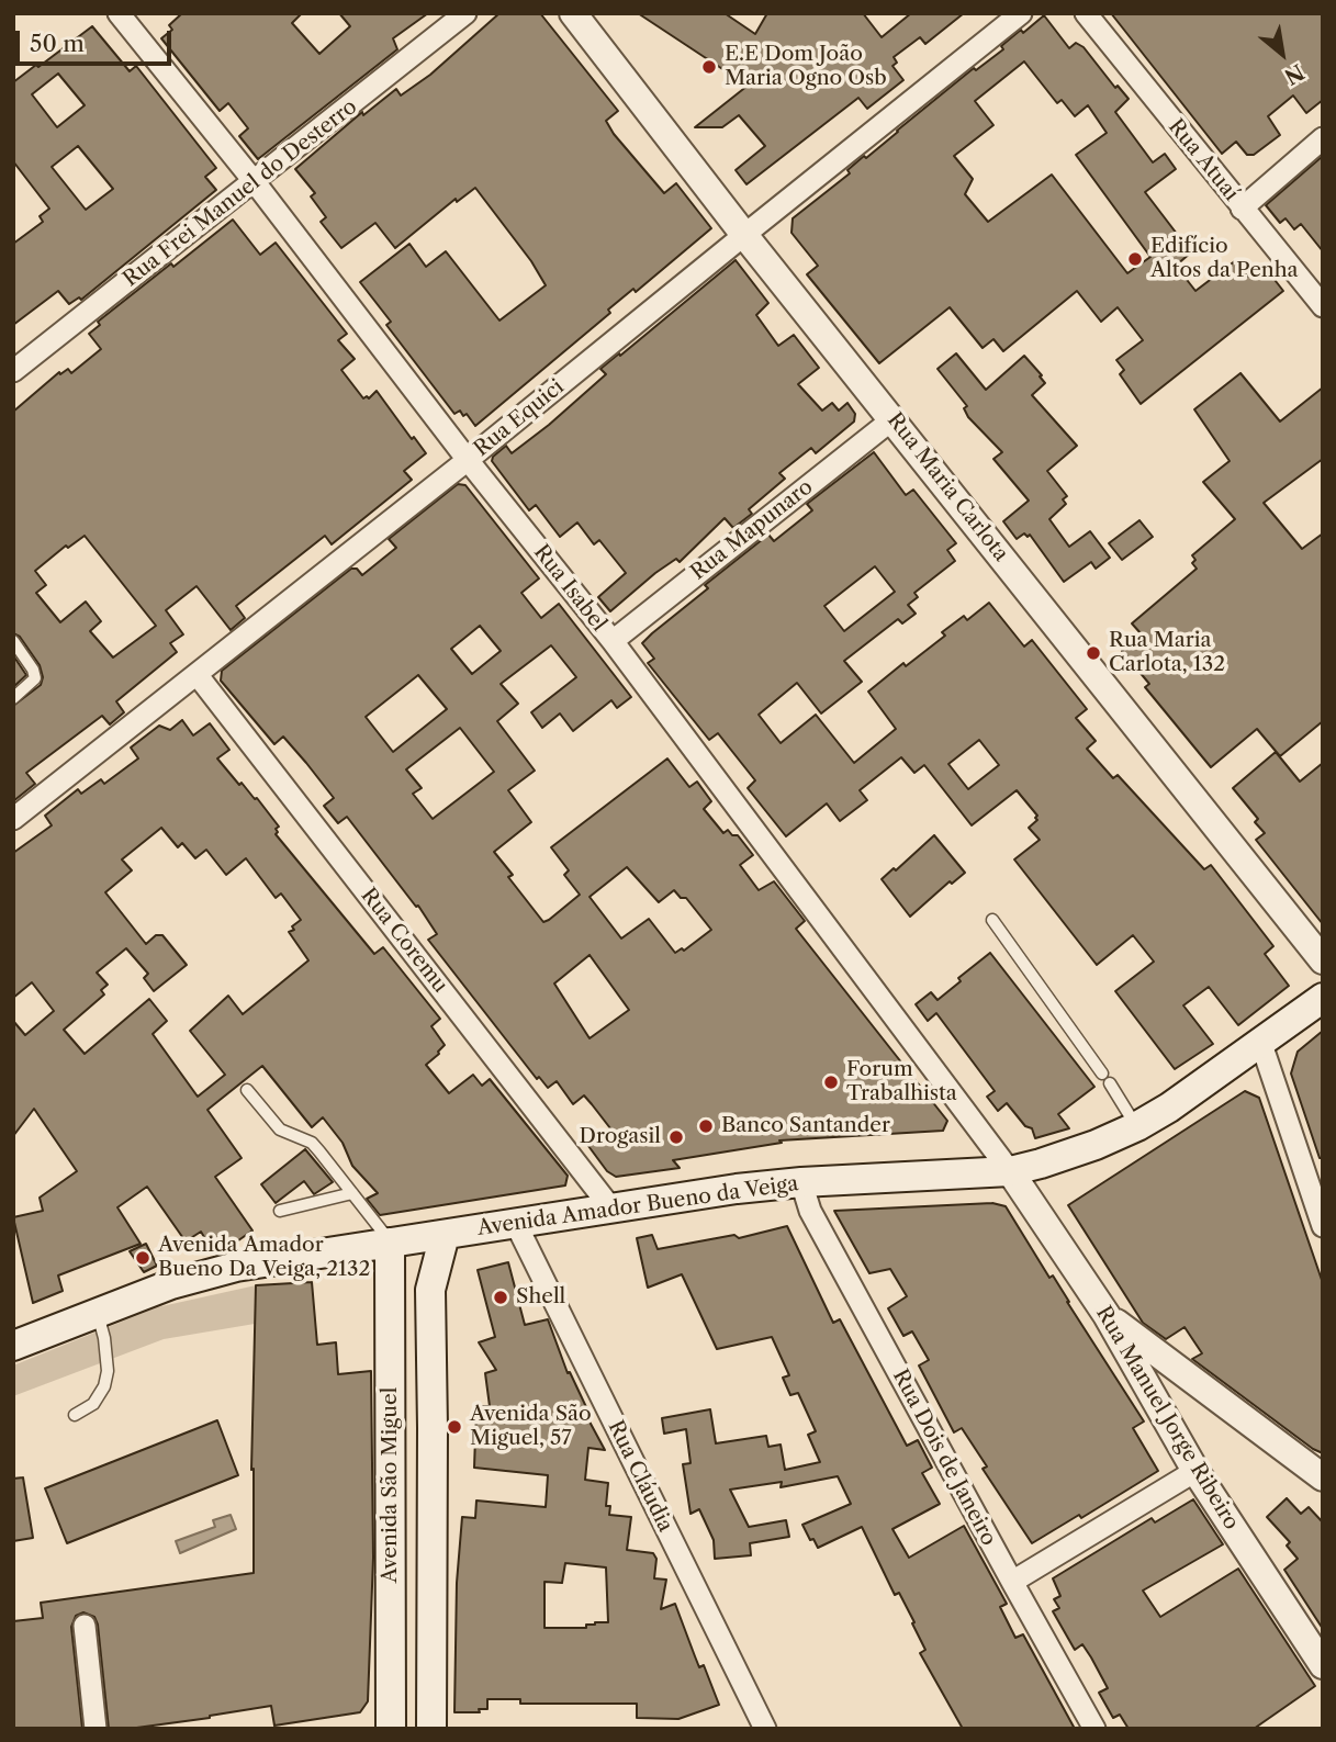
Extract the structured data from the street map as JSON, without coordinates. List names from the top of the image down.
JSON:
{
  "streets": {
    "main road": ["Avenida Amador Bueno da Veiga", "Avenida São Miguel"],
    "street": [
      "Rua Atuaí",
      "Rua Frei Manuel do Desterro",
      "Rua Equici",
      "Rua Maria Carlota",
      "Rua Mapunaro",
      "Rua Isabel",
      "Rua Coremu",
      "Rua Manuel Jorge Ribeiro",
      "Rua Dois de Janeiro",
      "Rua Cláudia"
    ]
  },
  "crossings": [
    ["Rua Frei Manuel do Desterro", "Rua Isabel"],
    ["Rua Equici", "Rua Maria Carlota"],
    ["Rua Equici", "Rua Isabel"],
    ["Rua Equici", "Rua Coremu"],
    ["Rua Maria Carlota", "Rua Mapunaro"],
    ["Rua Mapunaro", "Rua Isabel"],
    ["Rua Isabel", "Avenida Amador Bueno da Veiga"],
    ["Rua Isabel", "Rua Manuel Jorge Ribeiro"],
    ["Rua Coremu", "Avenida Amador Bueno da Veiga"],
    ["Avenida Amador Bueno da Veiga", "Rua Manuel Jorge Ribeiro"],
    ["Avenida Amador Bueno da Veiga", "Rua Dois de Janeiro"],
    ["Avenida Amador Bueno da Veiga", "Rua Cláudia"],
    ["Avenida Amador Bueno da Veiga", "Avenida São Miguel"]
  ],
  "places": [
    "E.E Dom João Maria Ogno Osb",
    "Edifício Altos da Penha",
    "Rua Maria Carlota, 132",
    "Forum Trabalhista",
    "Banco Santander",
    "Drogasil",
    "Avenida Amador Bueno Da Veiga, 2132",
    "Shell",
    "Avenida São Miguel, 57"
  ],
  "scale_bar": "50 m",
  "north": "bottom right"
}
